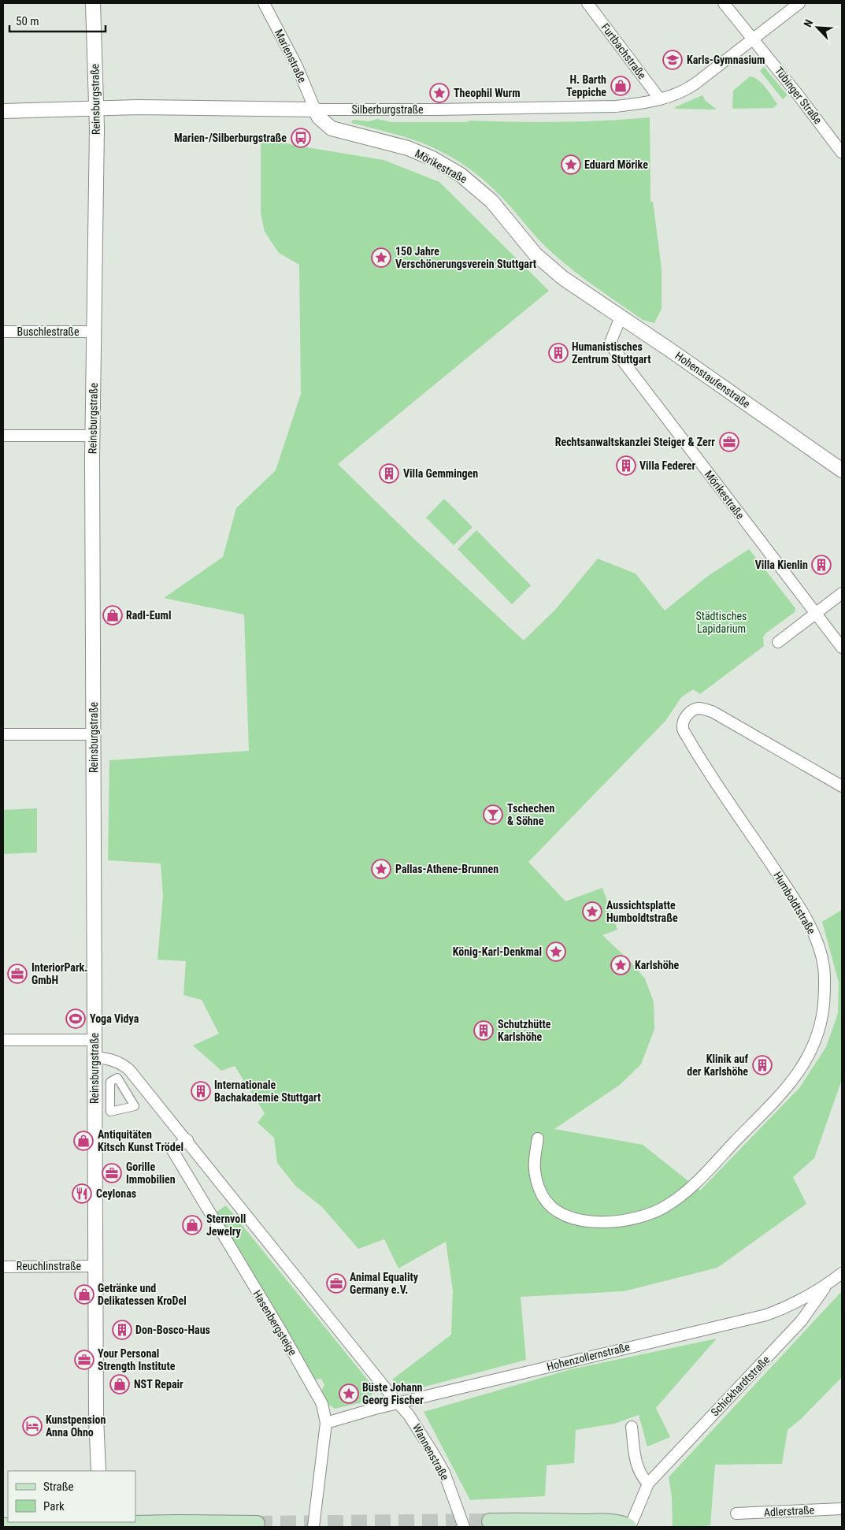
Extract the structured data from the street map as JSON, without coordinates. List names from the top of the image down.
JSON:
{
  "streets": {
    "street": [
      "Furtbachstraße",
      "Marienstraße",
      "Tübinger Straße",
      "Reinsburgstraße",
      "Silberburgstraße",
      "Mörikestraße",
      "Buschlestraße",
      "Hohenstaufenstraße",
      "Humboldtstraße",
      "Reuchlinstraße",
      "Hasenbergsteige",
      "Hohenzollernstraße",
      "Schickhardtstraße",
      "Wannenstraße",
      "Adlerstraße"
    ]
  },
  "crossings": [
    ["Furtbachstraße", "Silberburgstraße"],
    ["Marienstraße", "Silberburgstraße"],
    ["Marienstraße", "Mörikestraße"],
    ["Tübinger Straße", "Silberburgstraße"],
    ["Reinsburgstraße", "Silberburgstraße"],
    ["Reinsburgstraße", "Buschlestraße"],
    ["Reinsburgstraße", "Reuchlinstraße"],
    ["Silberburgstraße", "Mörikestraße"],
    ["Mörikestraße", "Hohenstaufenstraße"],
    ["Hasenbergsteige", "Hohenzollernstraße"],
    ["Hohenzollernstraße", "Schickhardtstraße"],
    ["Hohenzollernstraße", "Wannenstraße"]
  ],
  "parks": ["Städtisches Lapidarium"],
  "places": {
    "school or university": ["Karls-Gymnasium"],
    "shop": [
      "H. Barth Teppiche",
      "Radl-Euml",
      "Antiquitäten Kitsch Kunst Trödel",
      "Sternvoll Jewelry",
      "Getränke und Delikatessen KroDel",
      "NST Repair"
    ],
    "place": [
      "Theophil Wurm",
      "Eduard Mörike",
      "150 Jahre Verschönerungsverein Stuttgart",
      "Pallas-Athene-Brunnen",
      "Aussichtsplatte Humboldtstraße",
      "König-Karl-Denkmal",
      "Karlshöhe",
      "Büste Johann Georg Fischer"
    ],
    "bus stop": ["Marien-/Silberburgstraße"],
    "building": [
      "Humanistisches Zentrum Stuttgart",
      "Villa Federer",
      "Villa Gemmingen",
      "Villa Kienlin",
      "Schutzhütte Karlshöhe",
      "Klinik auf der Karlshöhe",
      "Internationale Bachakademie Stuttgart",
      "Don-Bosco-Haus"
    ],
    "office": [
      "Rechtsanwaltskanzlei Steiger & Zerr",
      "InteriorPark. GmbH",
      "Gorille Immobilien",
      "Animal Equality Germany e.V.",
      "Your Personal Strength Institute"
    ],
    "bar": ["Tschechen & Söhne"],
    "sports": ["Yoga Vidya"],
    "restaurant": ["Ceylonas"],
    "hotel": ["Kunstpension Anna Ohno"]
  },
  "legend": ["Straße", "Park"],
  "scale_bar": "50 m",
  "north": "top left"
}
